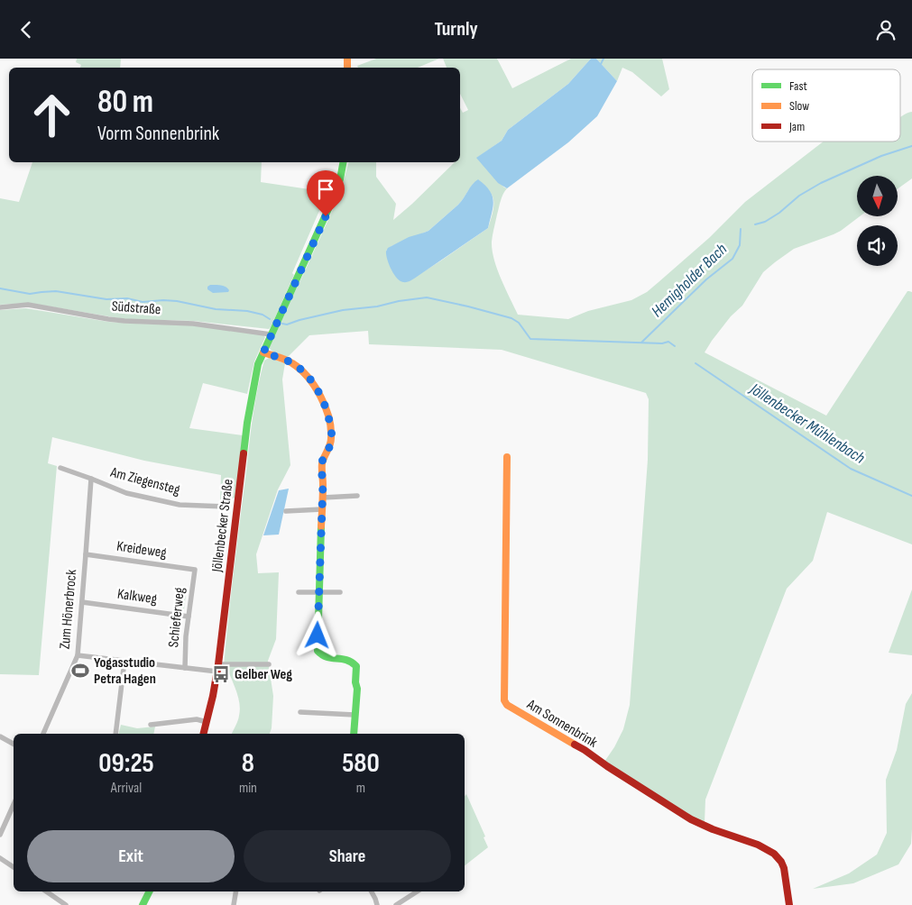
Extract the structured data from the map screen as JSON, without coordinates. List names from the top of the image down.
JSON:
{
  "streets": {
    "street": [
      "Südstraße",
      "Am Ziegensteg",
      "Jöllenbecker Straße",
      "Kreideweg",
      "Kalkweg",
      "Zum Hönerbrock",
      "Schieferweg",
      "Am Sonnenbrink"
    ]
  },
  "crossings": [
    ["Südstraße", "Jöllenbecker Straße"],
    ["Am Ziegensteg", "Zum Hönerbrock"],
    ["Kreideweg", "Zum Hönerbrock"],
    ["Kreideweg", "Schieferweg"],
    ["Kalkweg", "Zum Hönerbrock"],
    ["Kalkweg", "Schieferweg"]
  ],
  "water": ["Hemigholder Bach", "Jöllenbecker Mühlenbach"],
  "places": {
    "sports": ["Yogasstudio Petra Hagen"],
    "bus stop": ["Gelber Weg"]
  },
  "legend": ["Fast", "Slow", "Jam"],
  "north": "bottom",
  "page": {
    "header": "Turnly",
    "turn": ["80 m", "Vorm Sonnenbrink"],
    "eta": [
      "09:25",
      "Arrival",
      "8",
      "min",
      "580",
      "m"
    ],
    "buttons": ["Exit", "Share"]
  }
}
